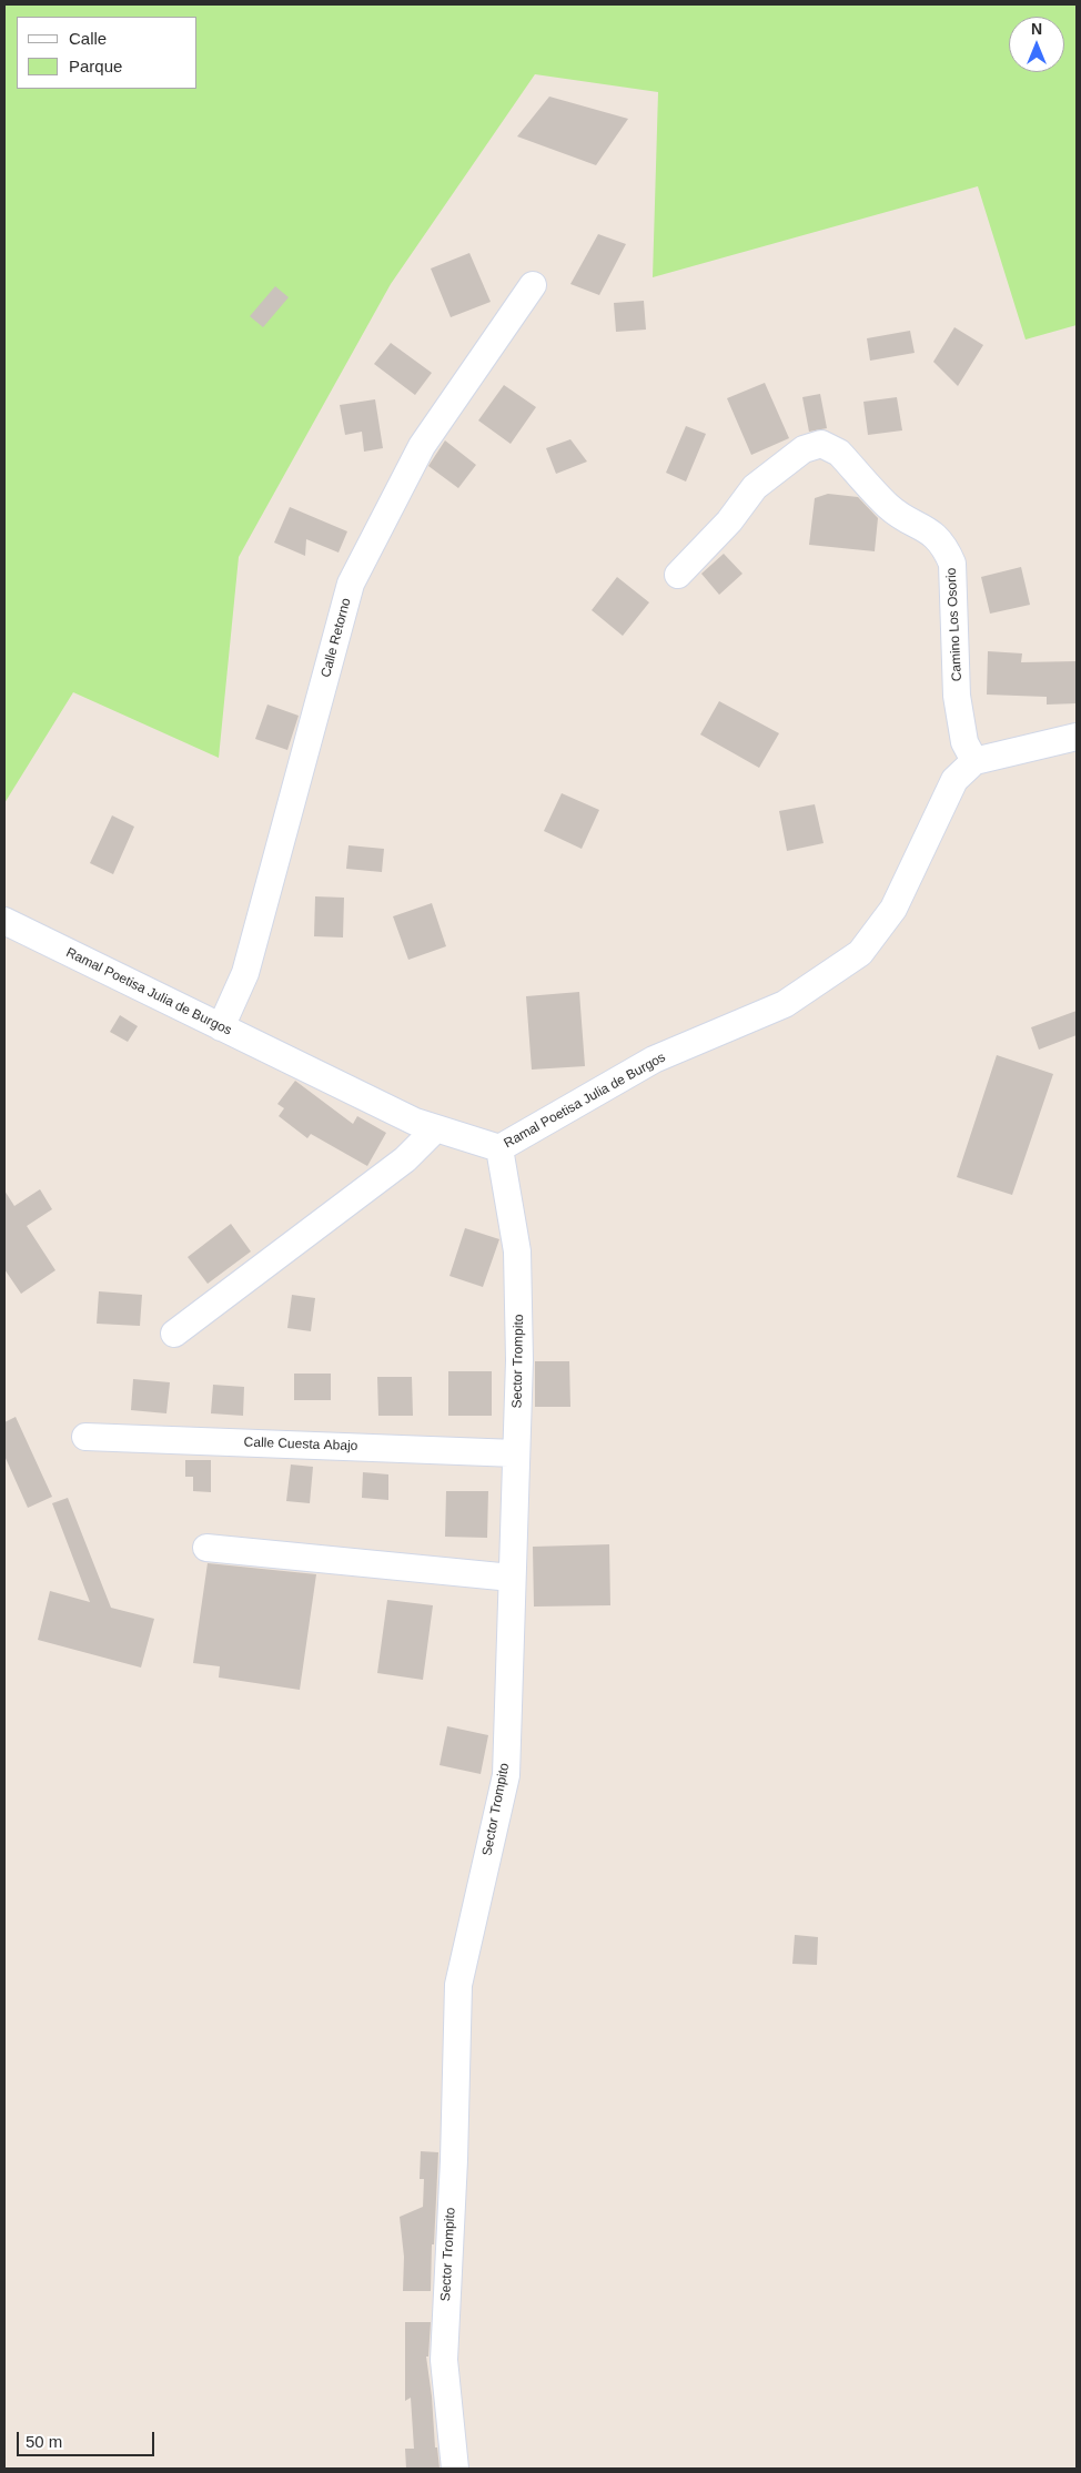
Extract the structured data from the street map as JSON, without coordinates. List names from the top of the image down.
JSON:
{
  "streets": {
    "street": [
      "Camino Los Osorio",
      "Calle Retorno",
      "Ramal Poetisa Julia de Burgos",
      "Sector Trompito",
      "Calle Cuesta Abajo"
    ]
  },
  "crossings": [
    ["Camino Los Osorio", "Ramal Poetisa Julia de Burgos"],
    ["Calle Retorno", "Ramal Poetisa Julia de Burgos"],
    ["Ramal Poetisa Julia de Burgos", "Sector Trompito"],
    ["Sector Trompito", "Calle Cuesta Abajo"]
  ],
  "legend": ["Calle", "Parque"],
  "scale_bar": "50 m",
  "north": "top"
}
